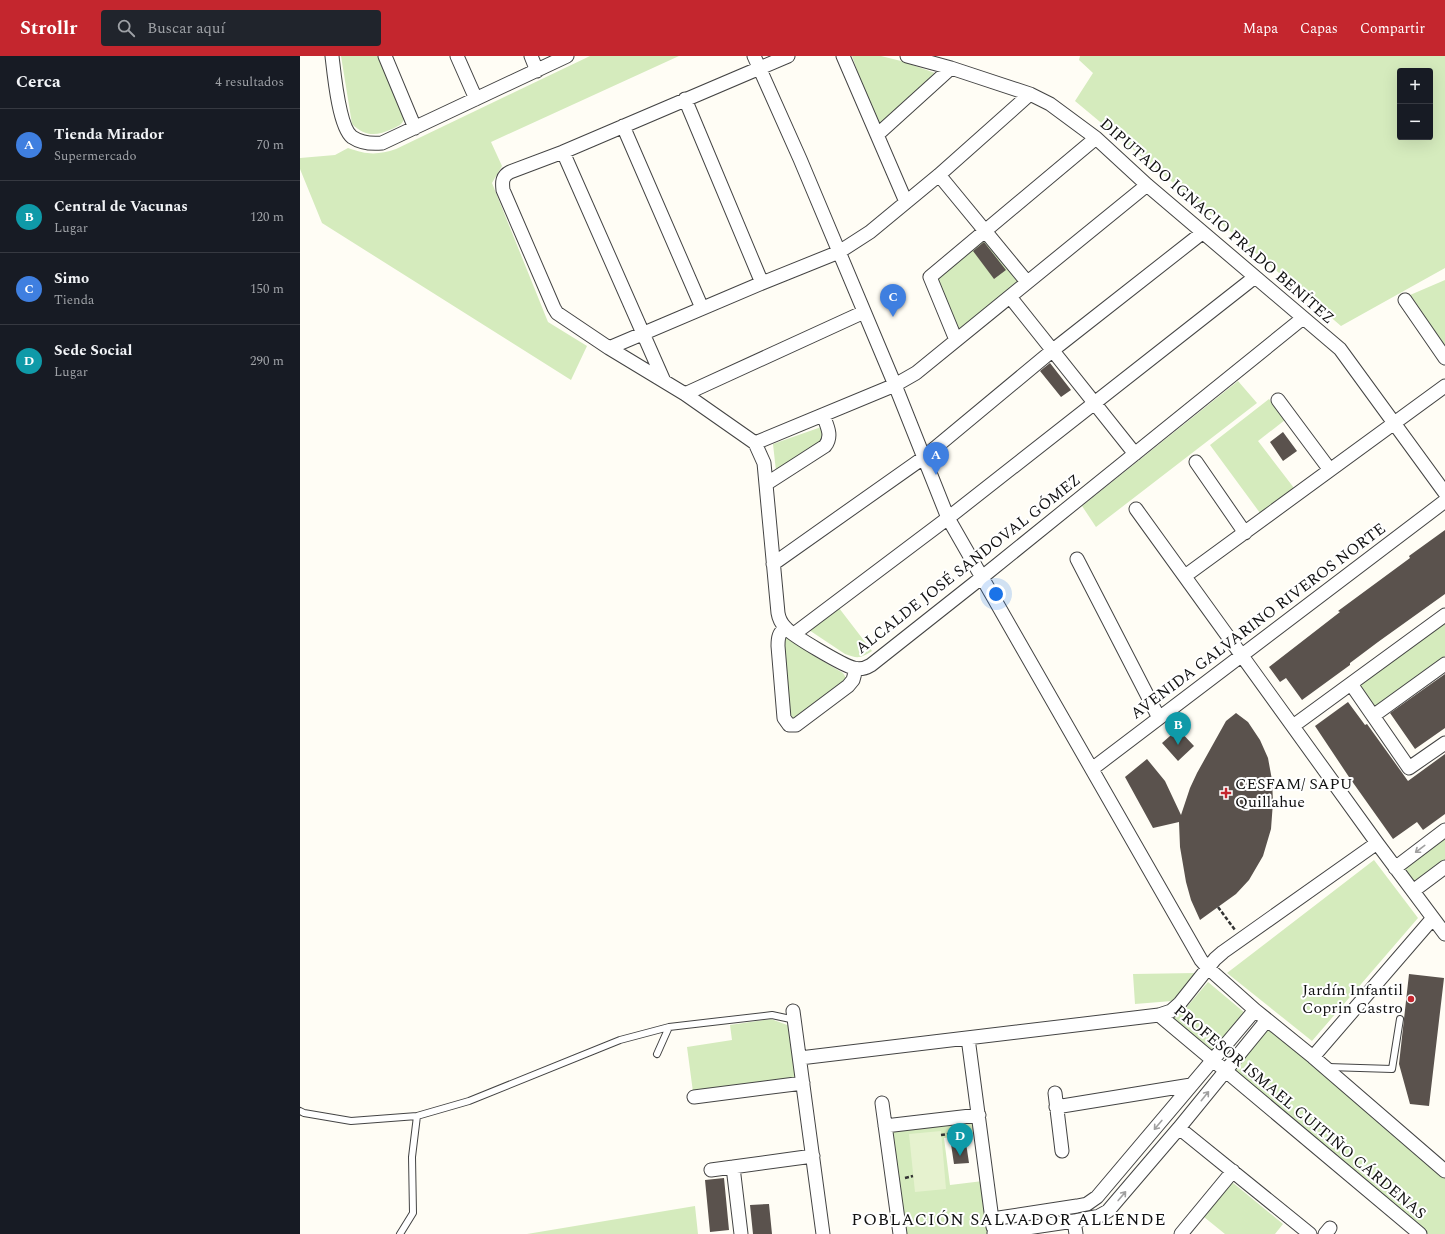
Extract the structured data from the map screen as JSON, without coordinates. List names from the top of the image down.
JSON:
{
  "streets": {
    "street": [
      "DIPUTADO IGNACIO PRADO BENÍTEZ",
      "ALCALDE JOSÉ SANDOVAL GÓMEZ",
      "AVENIDA GALVARINO RIVEROS NORTE",
      "PROFESOR ISMAEL CUITIÑO CÁRDENAS"
    ]
  },
  "crossings": [
    ["DIPUTADO IGNACIO PRADO BENÍTEZ", "ALCALDE JOSÉ SANDOVAL GÓMEZ"]
  ],
  "districts": ["POBLACIÓN SALVADOR ALLENDE"],
  "places": {
    "health": ["CESFAM/ SAPU Quillahue"],
    "other": ["Jardín Infantil Coprin Castro"]
  },
  "page": {
    "header": "Strollr",
    "search": "Buscar aquí",
    "nav": ["Mapa", "Capas", "Compartir"],
    "heading": ["Cerca", "4 resultados"],
    "map_buttons": ["+", "−"],
    "list": [
      {
        "mark": "A",
        "name": "Tienda Mirador",
        "note": "Supermercado",
        "value": "70 m"
      },
      {
        "mark": "B",
        "name": "Central de Vacunas",
        "note": "Lugar",
        "value": "120 m"
      },
      {
        "mark": "C",
        "name": "Simo",
        "note": "Tienda",
        "value": "150 m"
      },
      {
        "mark": "D",
        "name": "Sede Social",
        "note": "Lugar",
        "value": "290 m"
      }
    ],
    "pins": [
      "C",
      "A",
      "B",
      "D"
    ]
  }
}
